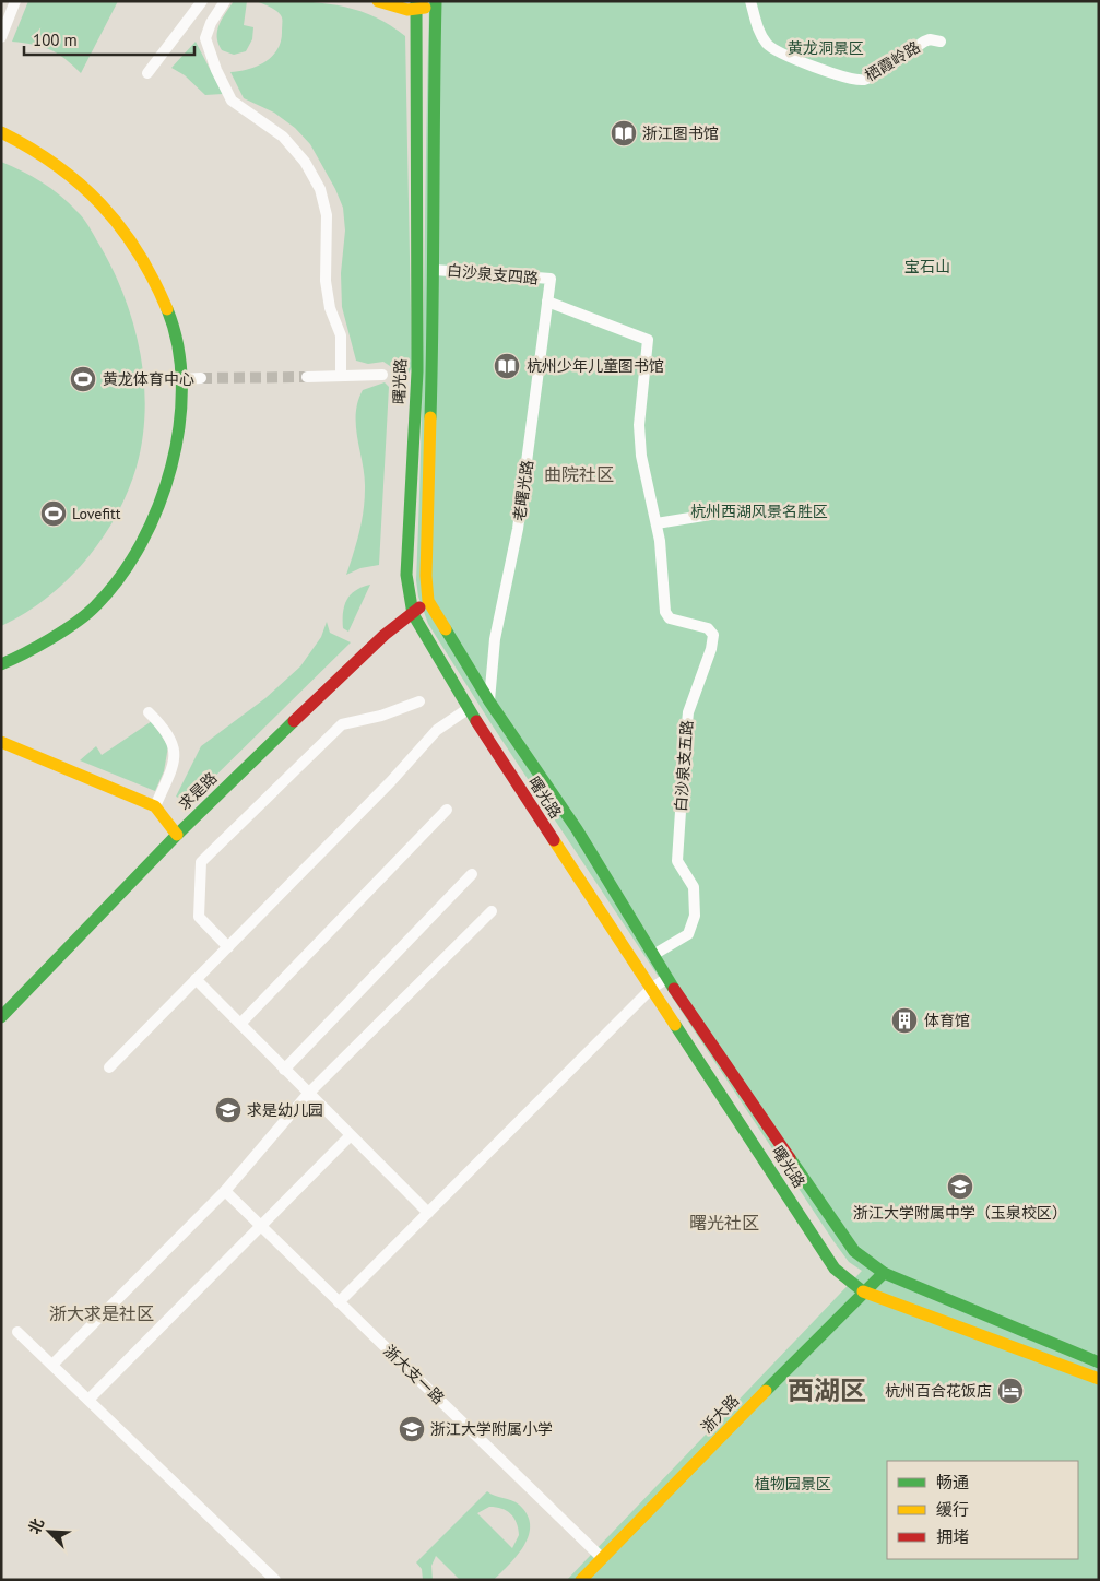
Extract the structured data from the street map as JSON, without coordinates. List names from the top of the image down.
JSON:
{
  "streets": {
    "main road": ["曙光路", "求是路", "浙大路"],
    "street": [
      "栖霞岭路",
      "白沙泉支四路",
      "老曙光路",
      "白沙泉支五路",
      "浙大支一路"
    ]
  },
  "crossings": [
    ["白沙泉支四路", "曙光路"],
    ["白沙泉支四路", "老曙光路"],
    ["曙光路", "老曙光路"],
    ["曙光路", "白沙泉支五路"],
    ["曙光路", "求是路"],
    ["曙光路", "浙大路"],
    ["浙大支一路", "浙大路"]
  ],
  "districts": [
    "曲院社区",
    "曙光社区",
    "浙大求是社区",
    "西湖区"
  ],
  "parks": [
    "黄龙洞景区",
    "宝石山",
    "杭州西湖风景名胜区",
    "植物园景区"
  ],
  "places": {
    "library": ["浙江图书馆", "杭州少年儿童图书馆"],
    "sports": ["黄龙体育中心", "Lovefitt"],
    "building": ["体育馆"],
    "school or university": ["求是幼儿园", "浙江大学附属中学（玉泉校区）", "浙江大学附属小学"],
    "hotel": ["杭州百合花饭店"]
  },
  "legend": ["畅通", "缓行", "拥堵"],
  "scale_bar": "100 m",
  "north": "top left"
}
